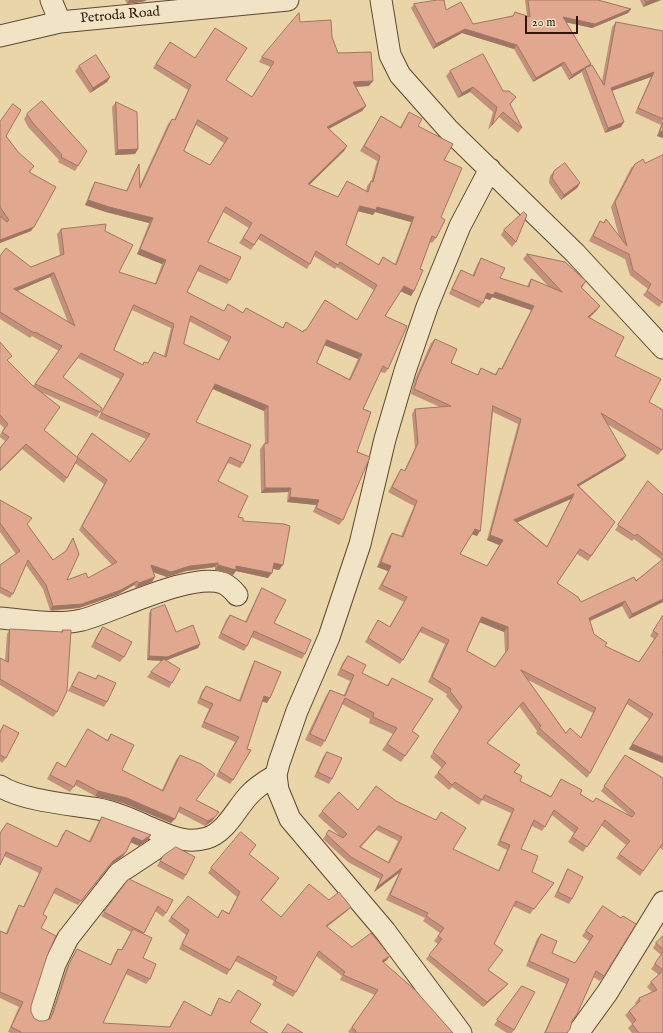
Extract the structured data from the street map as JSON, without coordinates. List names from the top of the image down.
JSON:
{
  "streets": {
    "street": ["Petroda Road"]
  },
  "scale_bar": "20 m"
}
